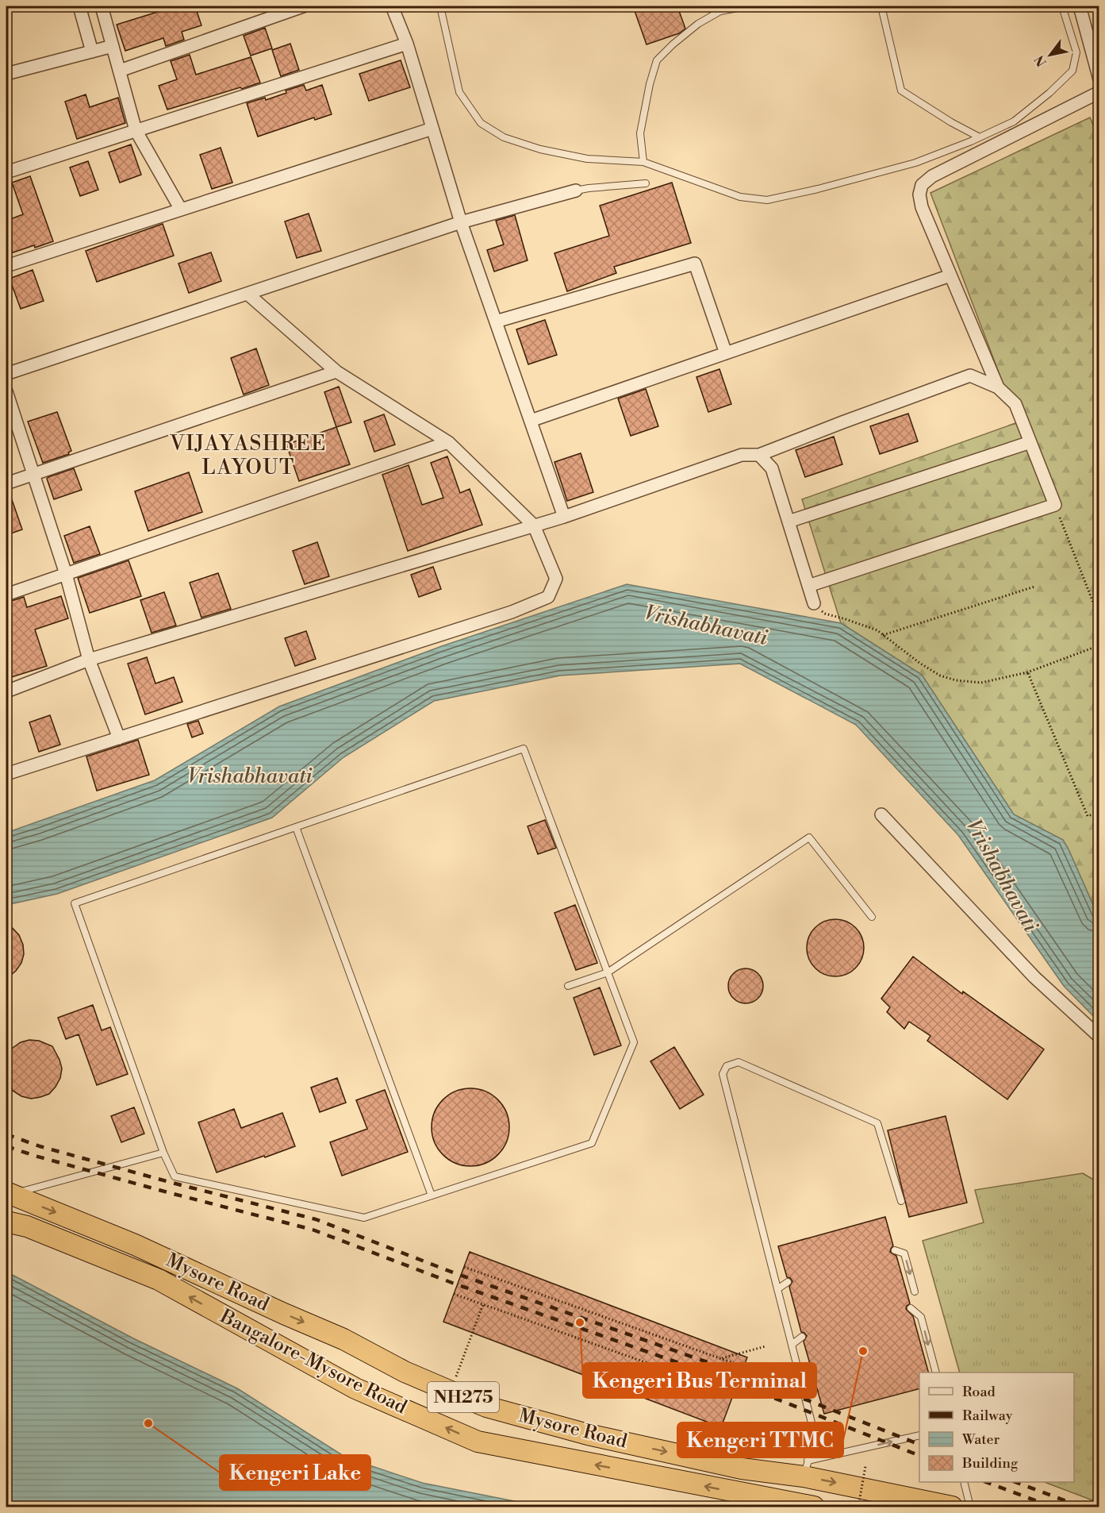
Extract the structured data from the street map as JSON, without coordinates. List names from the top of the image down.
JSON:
{
  "streets": {
    "highway": ["Mysore Road", "Bangalore-Mysore Road", "NH275"]
  },
  "one_way": ["Mysore Road", "Bangalore-Mysore Road"],
  "districts": ["VIJAYASHREE LAYOUT"],
  "water": ["Vrishabhavati"],
  "places": ["Kengeri Bus Terminal", "Kengeri TTMC", "Kengeri Lake"],
  "legend": [
    "Road",
    "Railway",
    "Water",
    "Building"
  ],
  "north": "bottom left"
}
